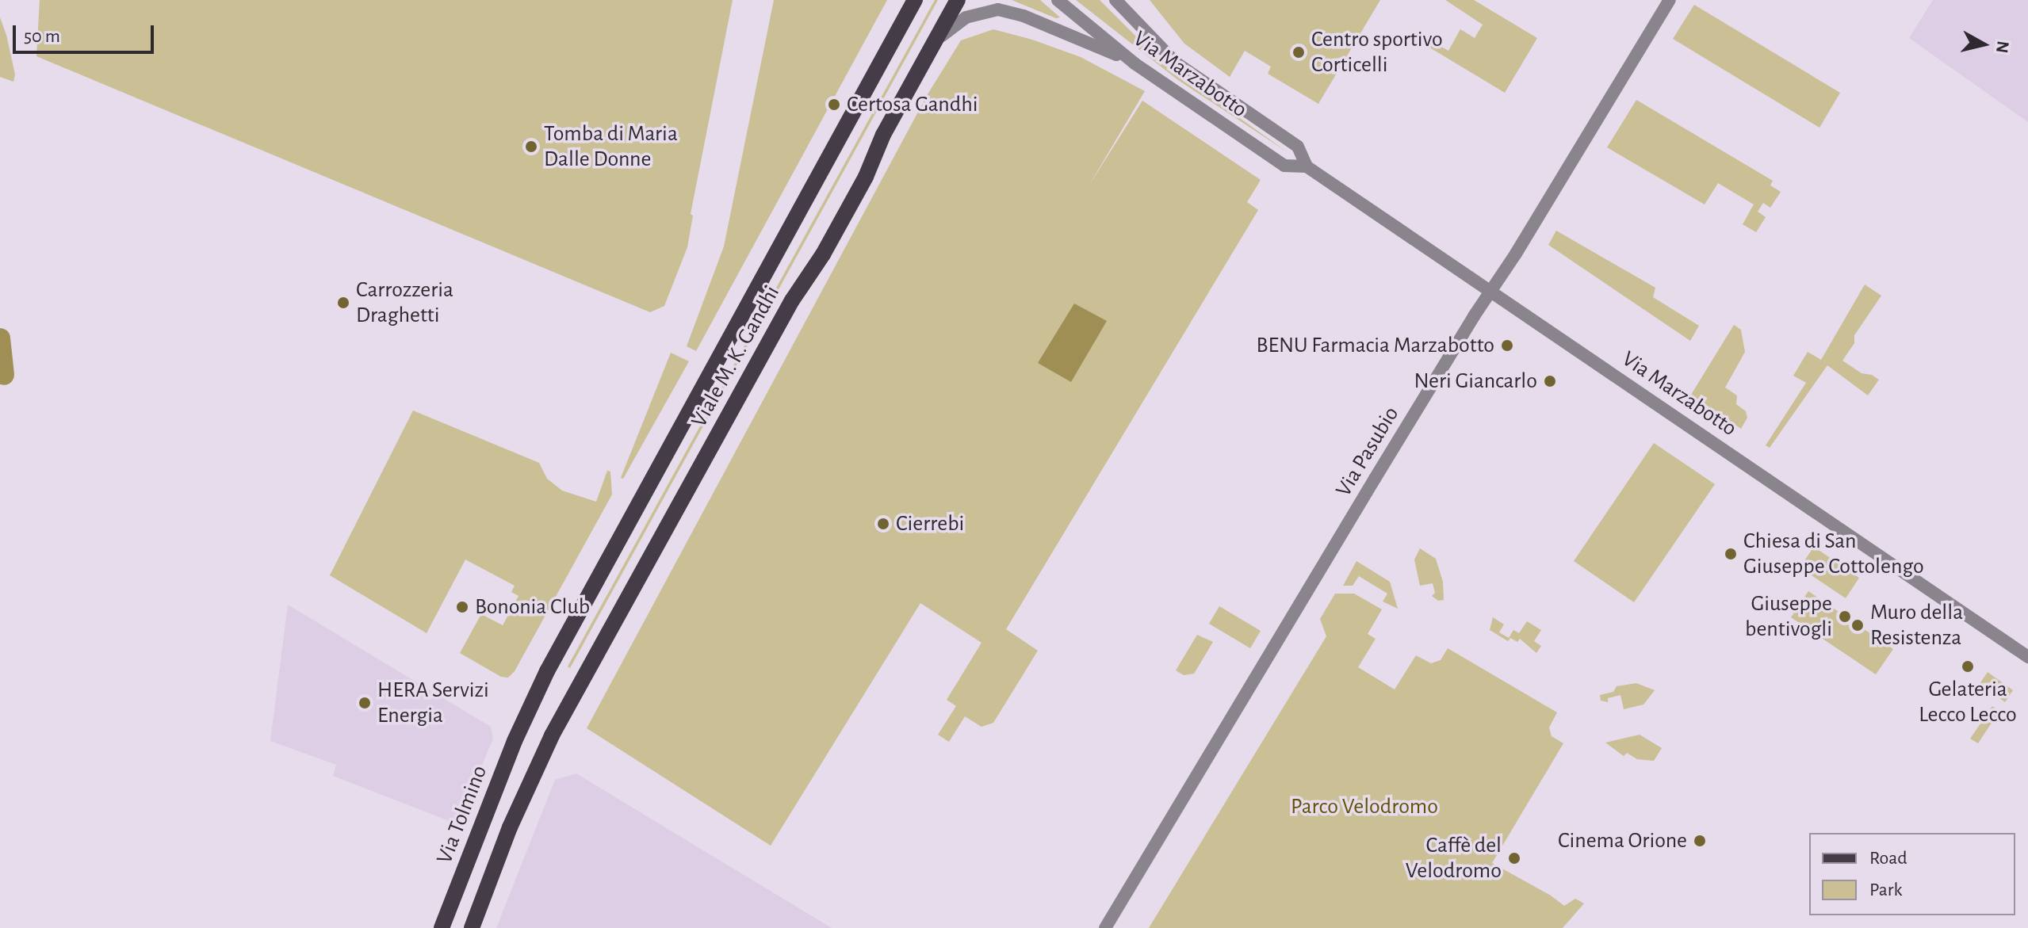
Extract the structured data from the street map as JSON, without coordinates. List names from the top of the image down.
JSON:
{
  "streets": {
    "main road": ["Viale M. K. Gandhi", "Via Tolmino"],
    "street": ["Via Marzabotto", "Via Pasubio"]
  },
  "crossings": [
    ["Via Marzabotto", "Via Pasubio"],
    ["Viale M. K. Gandhi", "Via Tolmino"]
  ],
  "parks": ["Parco Velodromo"],
  "places": [
    "Centro sportivo Corticelli",
    "Certosa Gandhi",
    "Tomba di Maria Dalle Donne",
    "Carrozzeria Draghetti",
    "BENU Farmacia Marzabotto",
    "Neri Giancarlo",
    "Cierrebi",
    "Chiesa di San Giuseppe Cottolengo",
    "Bononia Club",
    "Giuseppe bentivogli",
    "Muro della Resistenza",
    "Gelateria Lecco Lecco",
    "HERA Servizi Energia",
    "Cinema Orione",
    "Caffè del Velodromo"
  ],
  "legend": ["Road", "Park"],
  "scale_bar": "50 m",
  "north": "right"
}
